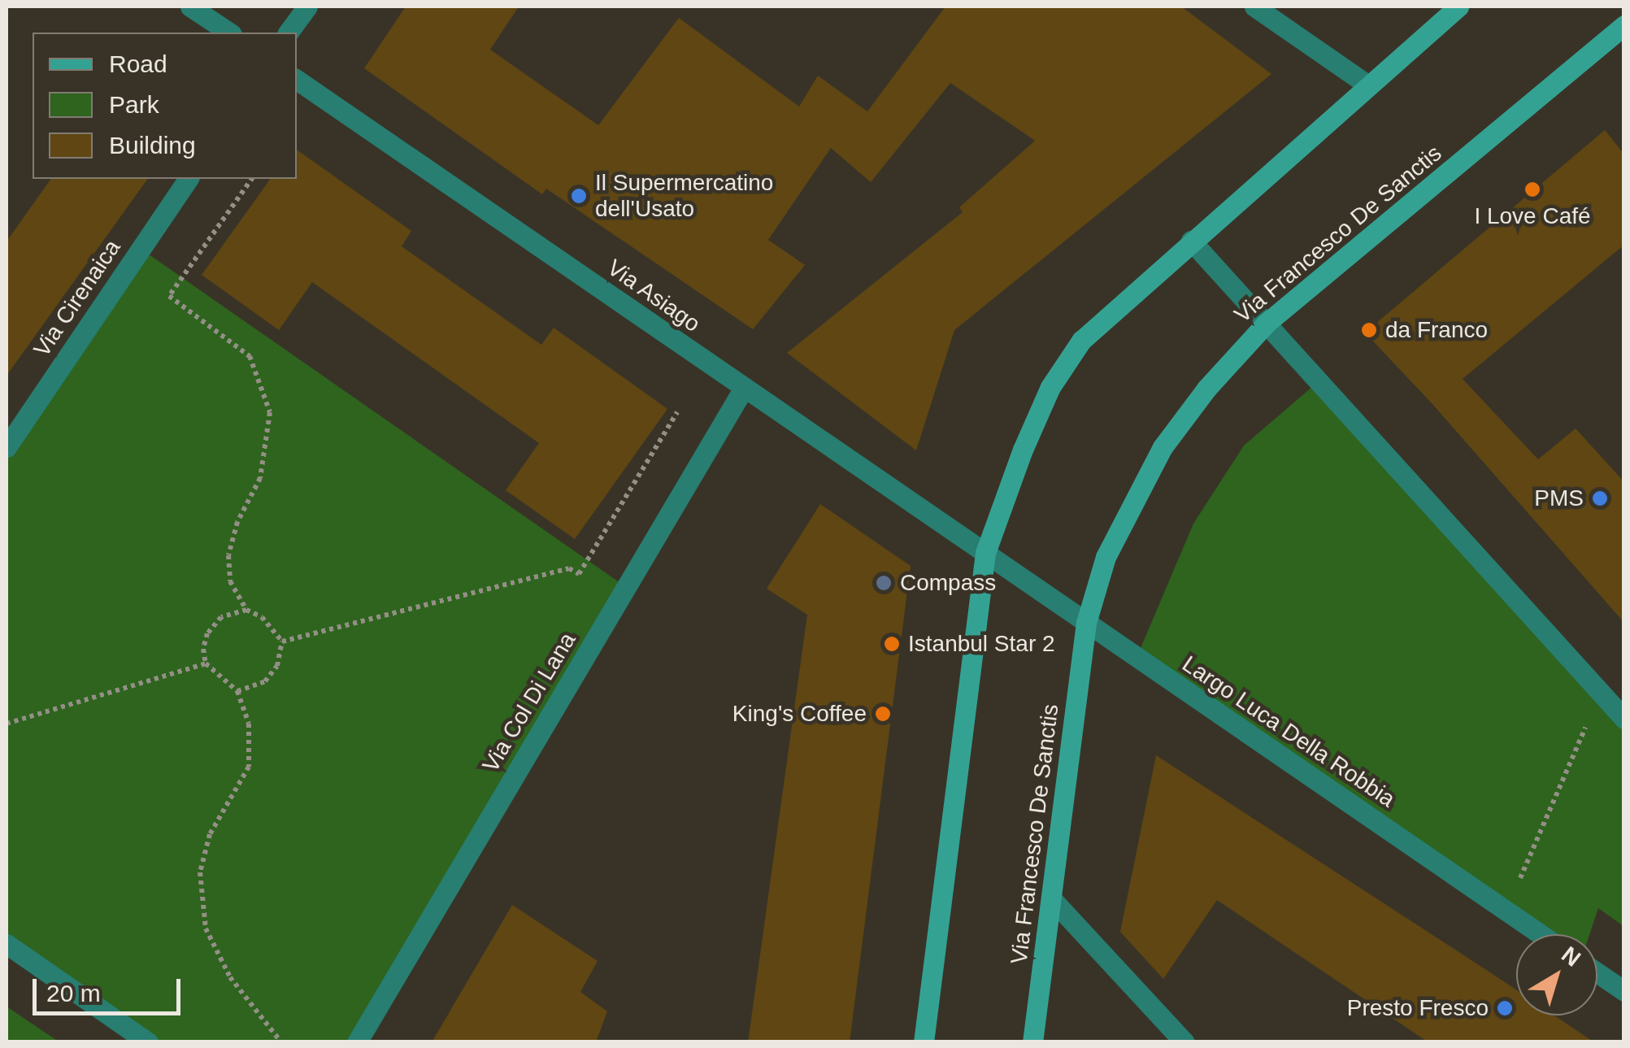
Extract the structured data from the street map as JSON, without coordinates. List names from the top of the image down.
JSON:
{
  "streets": {
    "main road": ["Via Francesco De Sanctis"],
    "street": [
      "Via Asiago",
      "Via Cirenaica",
      "Via Col Di Lana",
      "Largo Luca Della Robbia"
    ]
  },
  "crossings": [
    ["Via Francesco De Sanctis", "Largo Luca Della Robbia"],
    ["Via Asiago", "Via Col Di Lana"],
    ["Via Asiago", "Largo Luca Della Robbia"]
  ],
  "places": [
    "I Love Café",
    "Il Supermercatino dell'Usato",
    "da Franco",
    "PMS",
    "Compass",
    "Istanbul Star 2",
    "King's Coffee",
    "Presto Fresco"
  ],
  "legend": ["Road", "Park", "Building"],
  "scale_bar": "20 m",
  "north": "top right"
}
